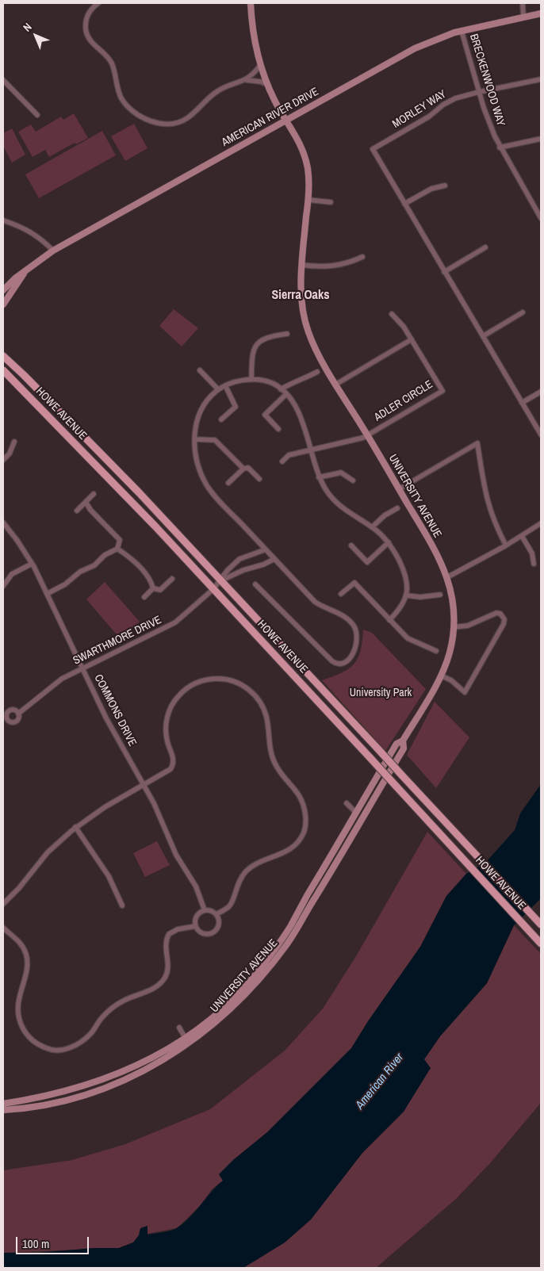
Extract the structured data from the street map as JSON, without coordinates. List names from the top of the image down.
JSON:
{
  "streets": {
    "main road": ["HOWE AVENUE"],
    "street": [
      "BRECKENWOOD WAY",
      "MORLEY WAY",
      "AMERICAN RIVER DRIVE",
      "ADLER CIRCLE",
      "UNIVERSITY AVENUE",
      "SWARTHMORE DRIVE",
      "COMMONS DRIVE"
    ]
  },
  "crossings": [
    ["BRECKENWOOD WAY", "MORLEY WAY"],
    ["BRECKENWOOD WAY", "AMERICAN RIVER DRIVE"],
    ["AMERICAN RIVER DRIVE", "UNIVERSITY AVENUE"],
    ["ADLER CIRCLE", "UNIVERSITY AVENUE"],
    ["HOWE AVENUE", "SWARTHMORE DRIVE"],
    ["SWARTHMORE DRIVE", "COMMONS DRIVE"]
  ],
  "districts": ["Sierra Oaks"],
  "water": ["American River"],
  "parks": ["University Park"],
  "scale_bar": "100 m",
  "north": "top left"
}
